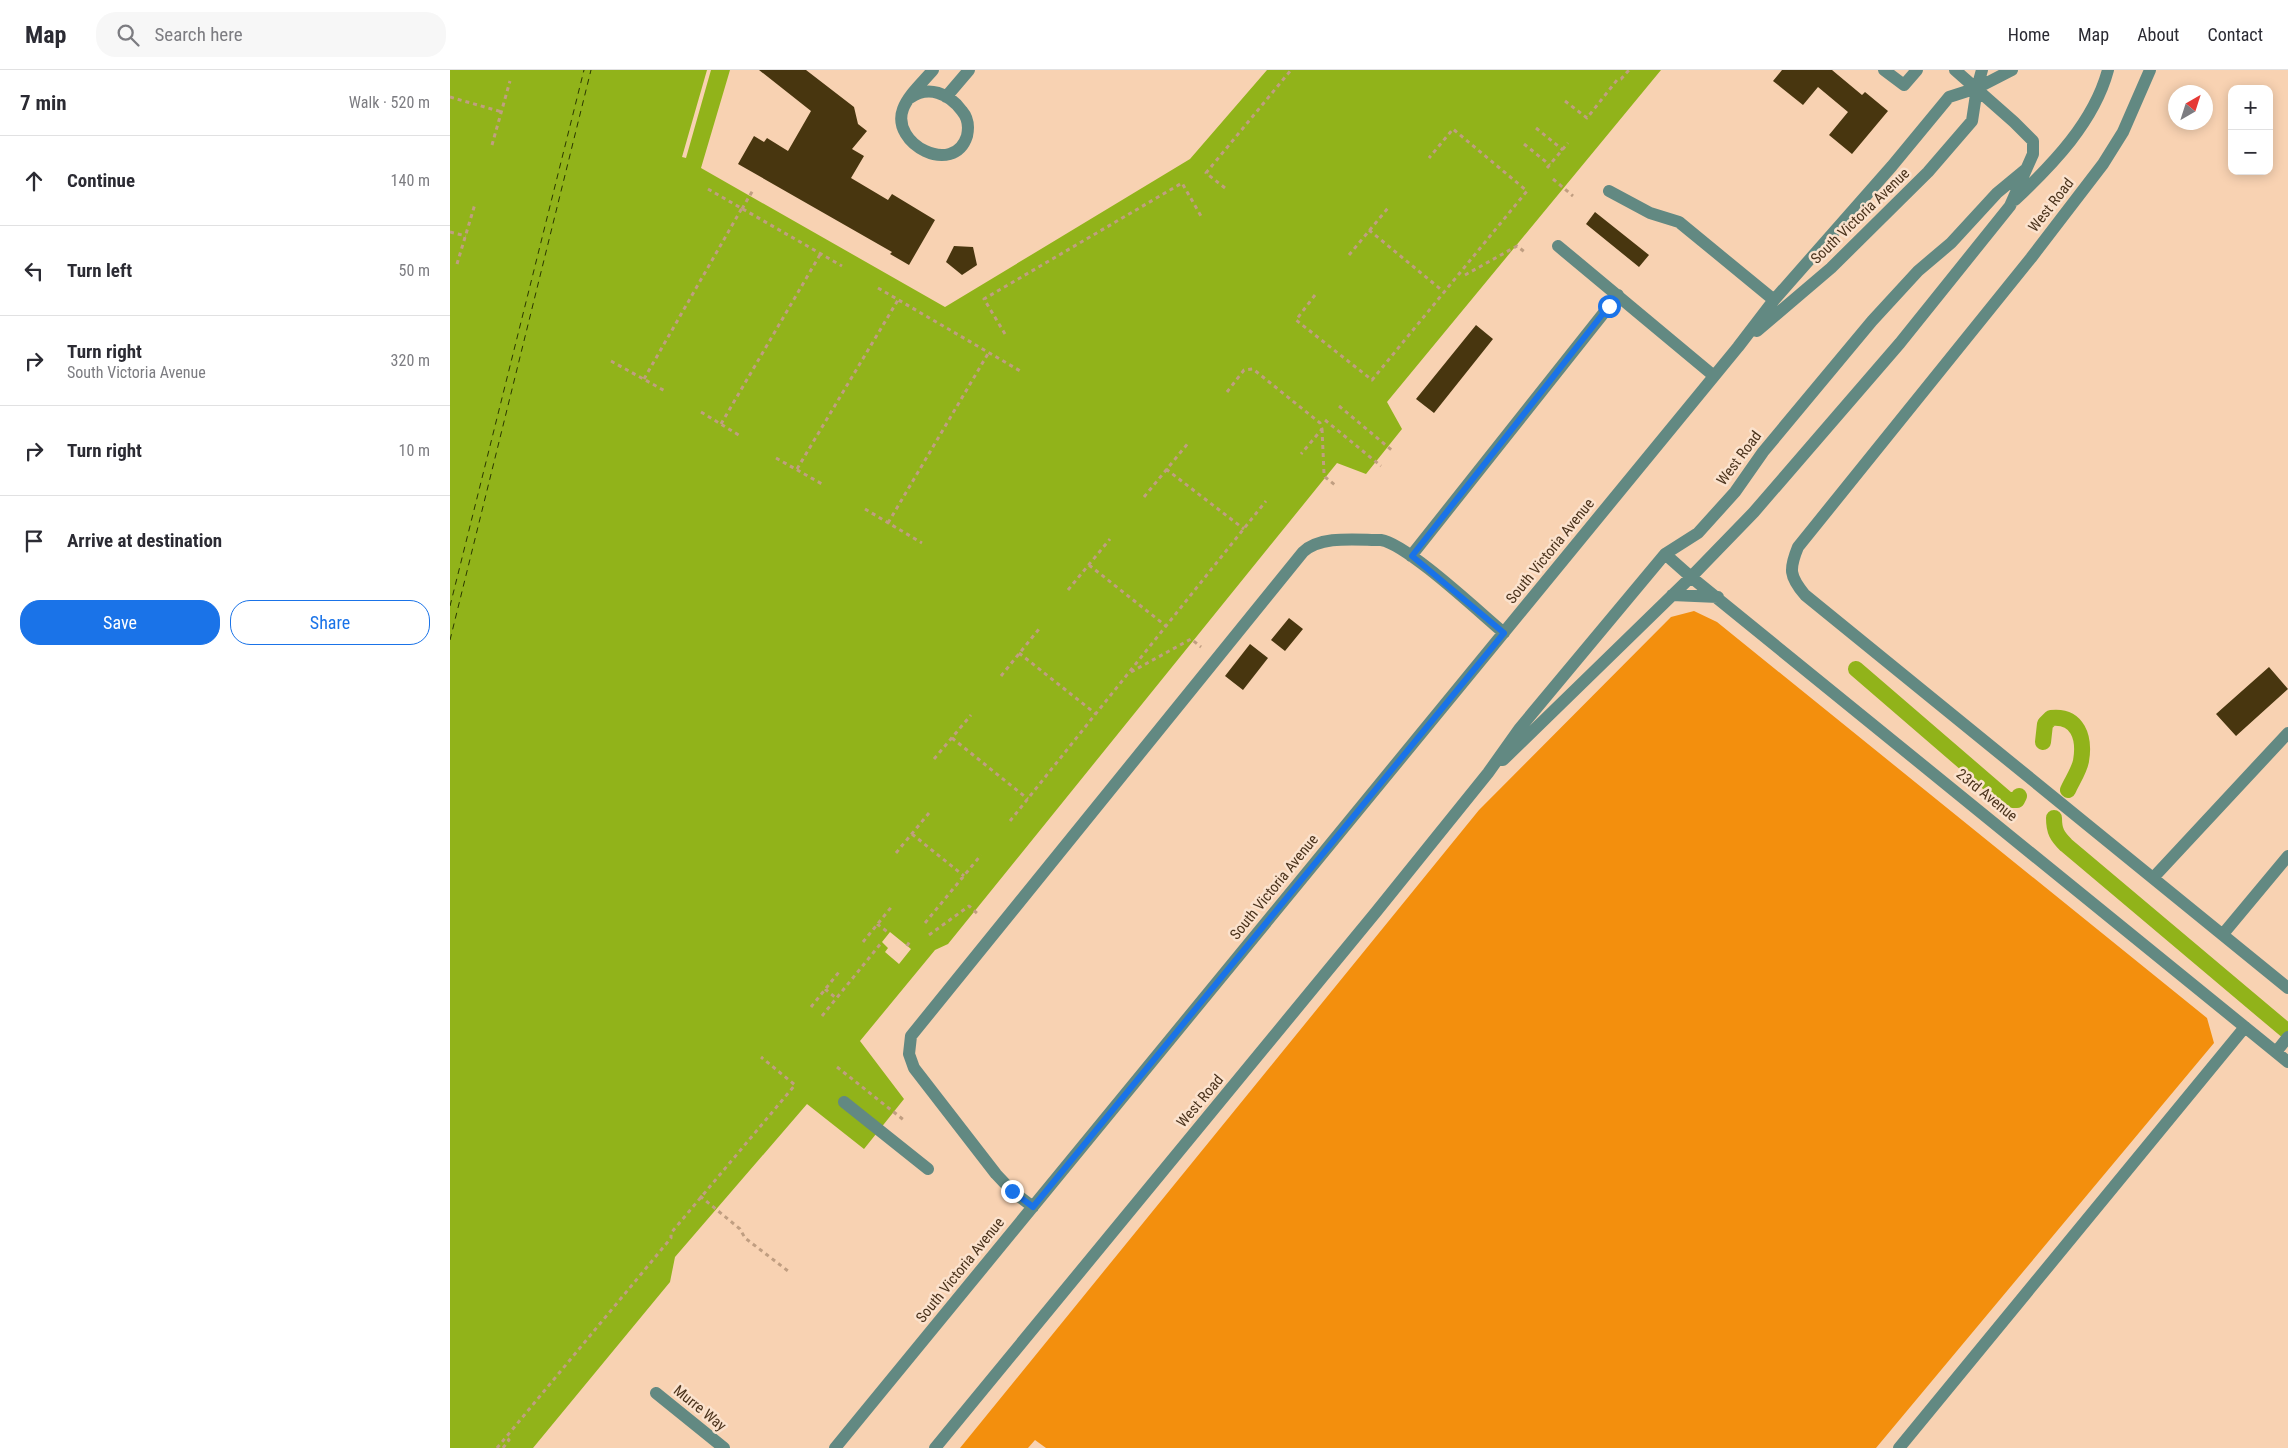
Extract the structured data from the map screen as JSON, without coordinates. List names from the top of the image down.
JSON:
{
  "streets": {
    "street": [
      "West Road",
      "South Victoria Avenue",
      "23rd Avenue",
      "Murre Way"
    ]
  },
  "crossings": [
    ["West Road", "South Victoria Avenue"],
    ["West Road", "23rd Avenue"]
  ],
  "north": "top right",
  "page": {
    "header": "Map",
    "search": "Search here",
    "nav": [
      "Home",
      "Map",
      "About",
      "Contact"
    ],
    "heading": ["7 min", "Walk · 520 m"],
    "map_buttons": ["+", "−"],
    "list": [
      ["Continue", "140 m"],
      ["Turn left", "50 m"],
      ["Turn right", "South Victoria Avenue", "320 m"],
      ["Turn right", "10 m"],
      "Arrive at destination"
    ],
    "buttons": ["Save", "Share"]
  }
}
